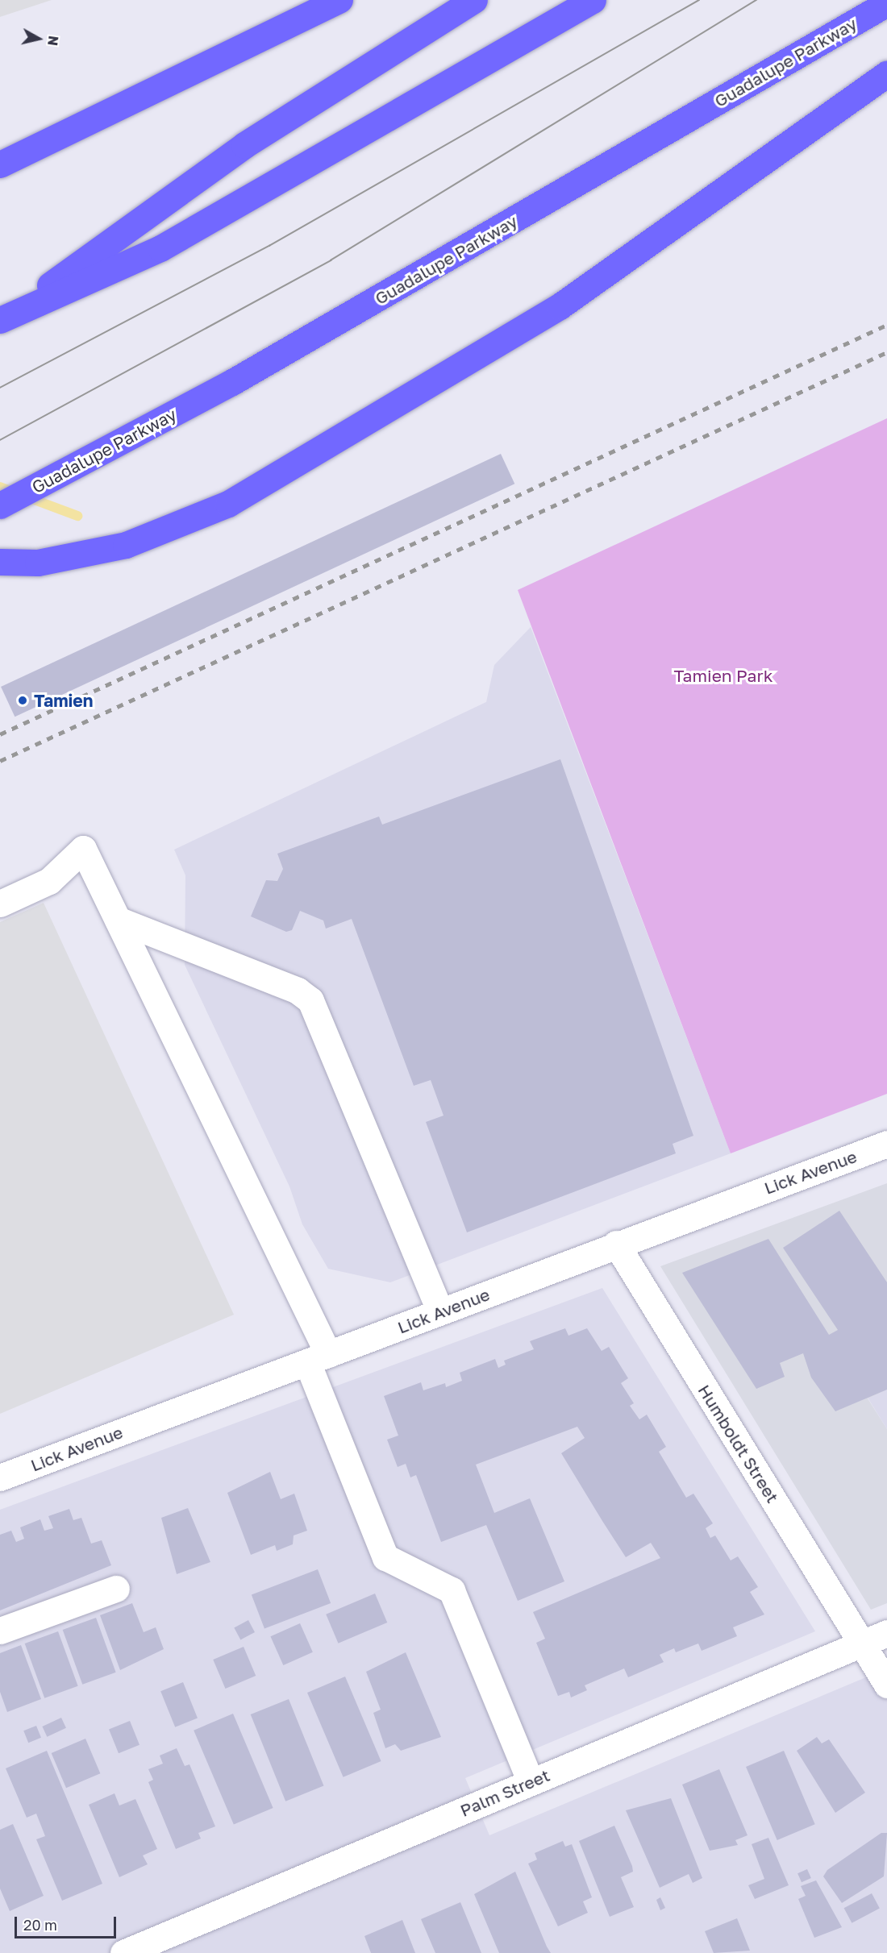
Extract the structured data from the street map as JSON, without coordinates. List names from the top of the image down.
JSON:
{
  "streets": {
    "highway": ["Guadalupe Parkway"],
    "street": ["Lick Avenue", "Humboldt Street", "Palm Street"]
  },
  "crossings": [
    ["Lick Avenue", "Humboldt Street"],
    ["Humboldt Street", "Palm Street"]
  ],
  "parks": ["Tamien Park"],
  "places": ["Tamien"],
  "scale_bar": "20 m",
  "north": "right"
}
